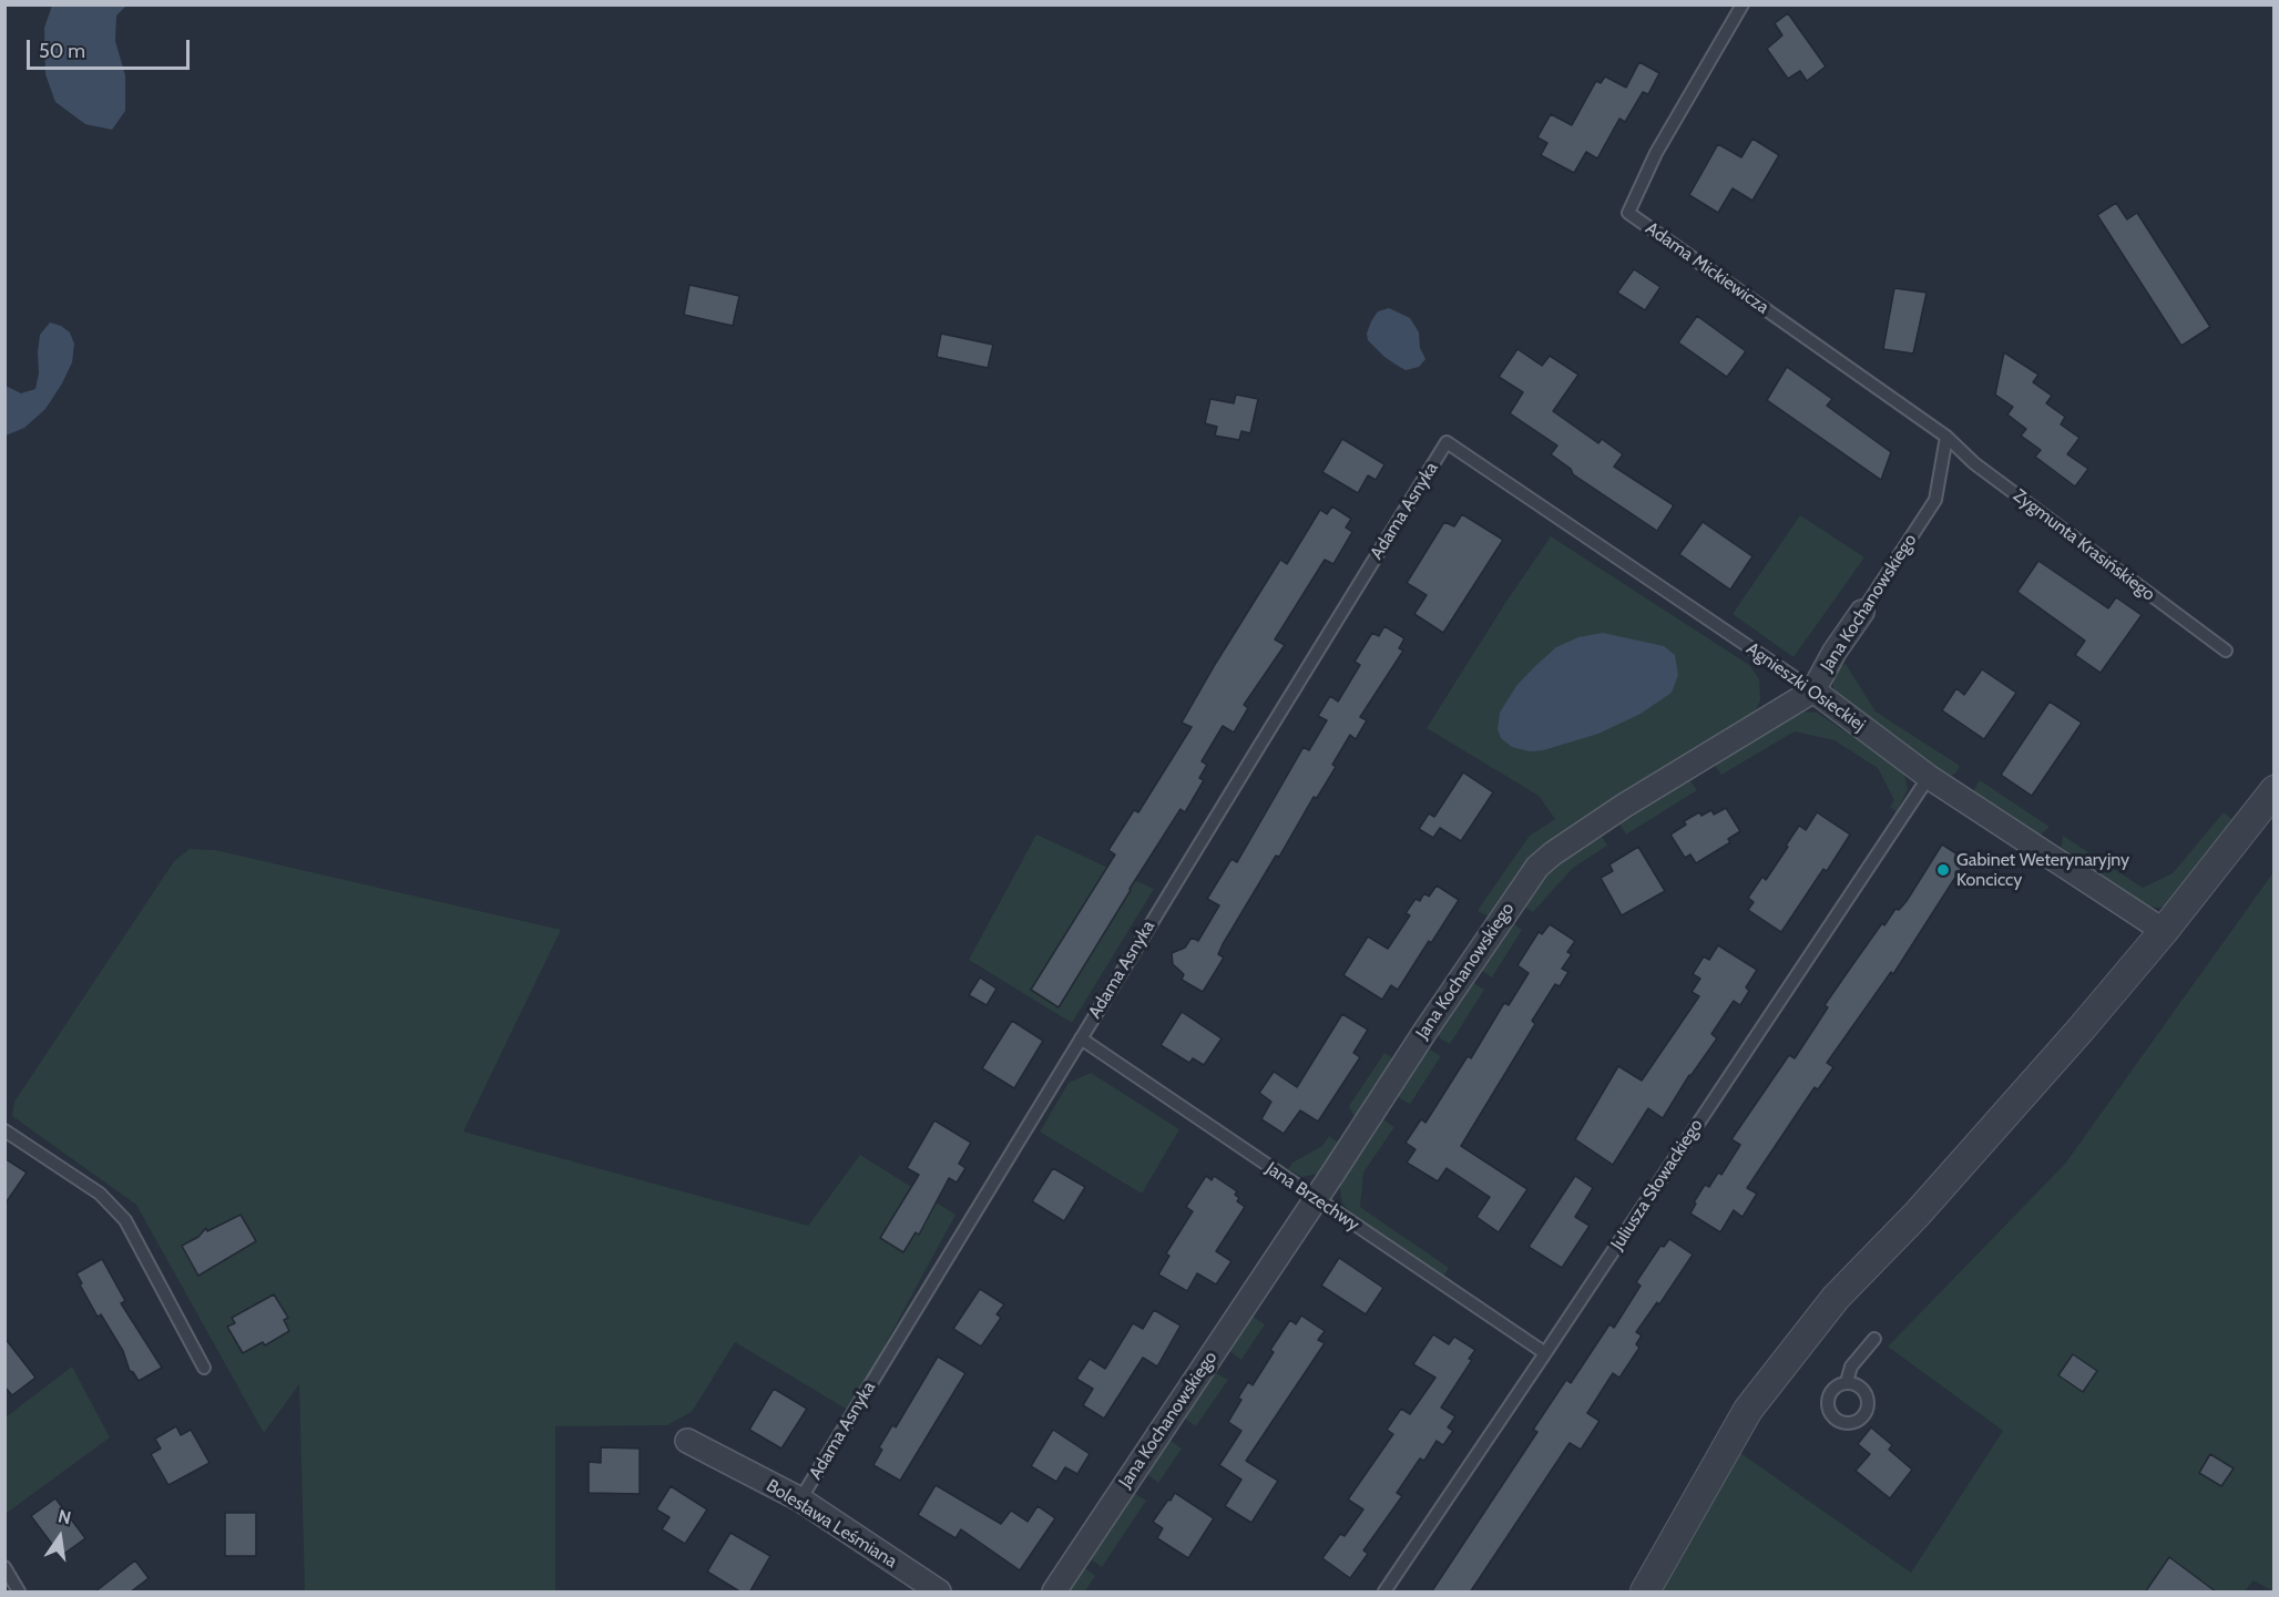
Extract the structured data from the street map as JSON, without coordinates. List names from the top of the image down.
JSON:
{
  "streets": {
    "street": ["Jana Kochanowskiego", "Agnieszki Osieckiej", "Bolesława Leśmiana"],
    "lane": [
      "Adama Mickiewicza",
      "Adama Asnyka",
      "Zygmunta Krasińskiego",
      "Juliusza Słowackiego",
      "Jana Brzechwy"
    ]
  },
  "crossings": [
    ["Adama Mickiewicza", "Zygmunta Krasińskiego"],
    ["Adama Mickiewicza", "Jana Kochanowskiego"],
    ["Adama Asnyka", "Agnieszki Osieckiej"],
    ["Adama Asnyka", "Jana Brzechwy"],
    ["Adama Asnyka", "Bolesława Leśmiana"],
    ["Zygmunta Krasińskiego", "Jana Kochanowskiego"],
    ["Jana Kochanowskiego", "Agnieszki Osieckiej"],
    ["Jana Kochanowskiego", "Jana Brzechwy"],
    ["Agnieszki Osieckiej", "Juliusza Słowackiego"],
    ["Juliusza Słowackiego", "Jana Brzechwy"]
  ],
  "places": ["Gabinet Weterynaryjny Konciccy"],
  "scale_bar": "50 m",
  "north": "top"
}
